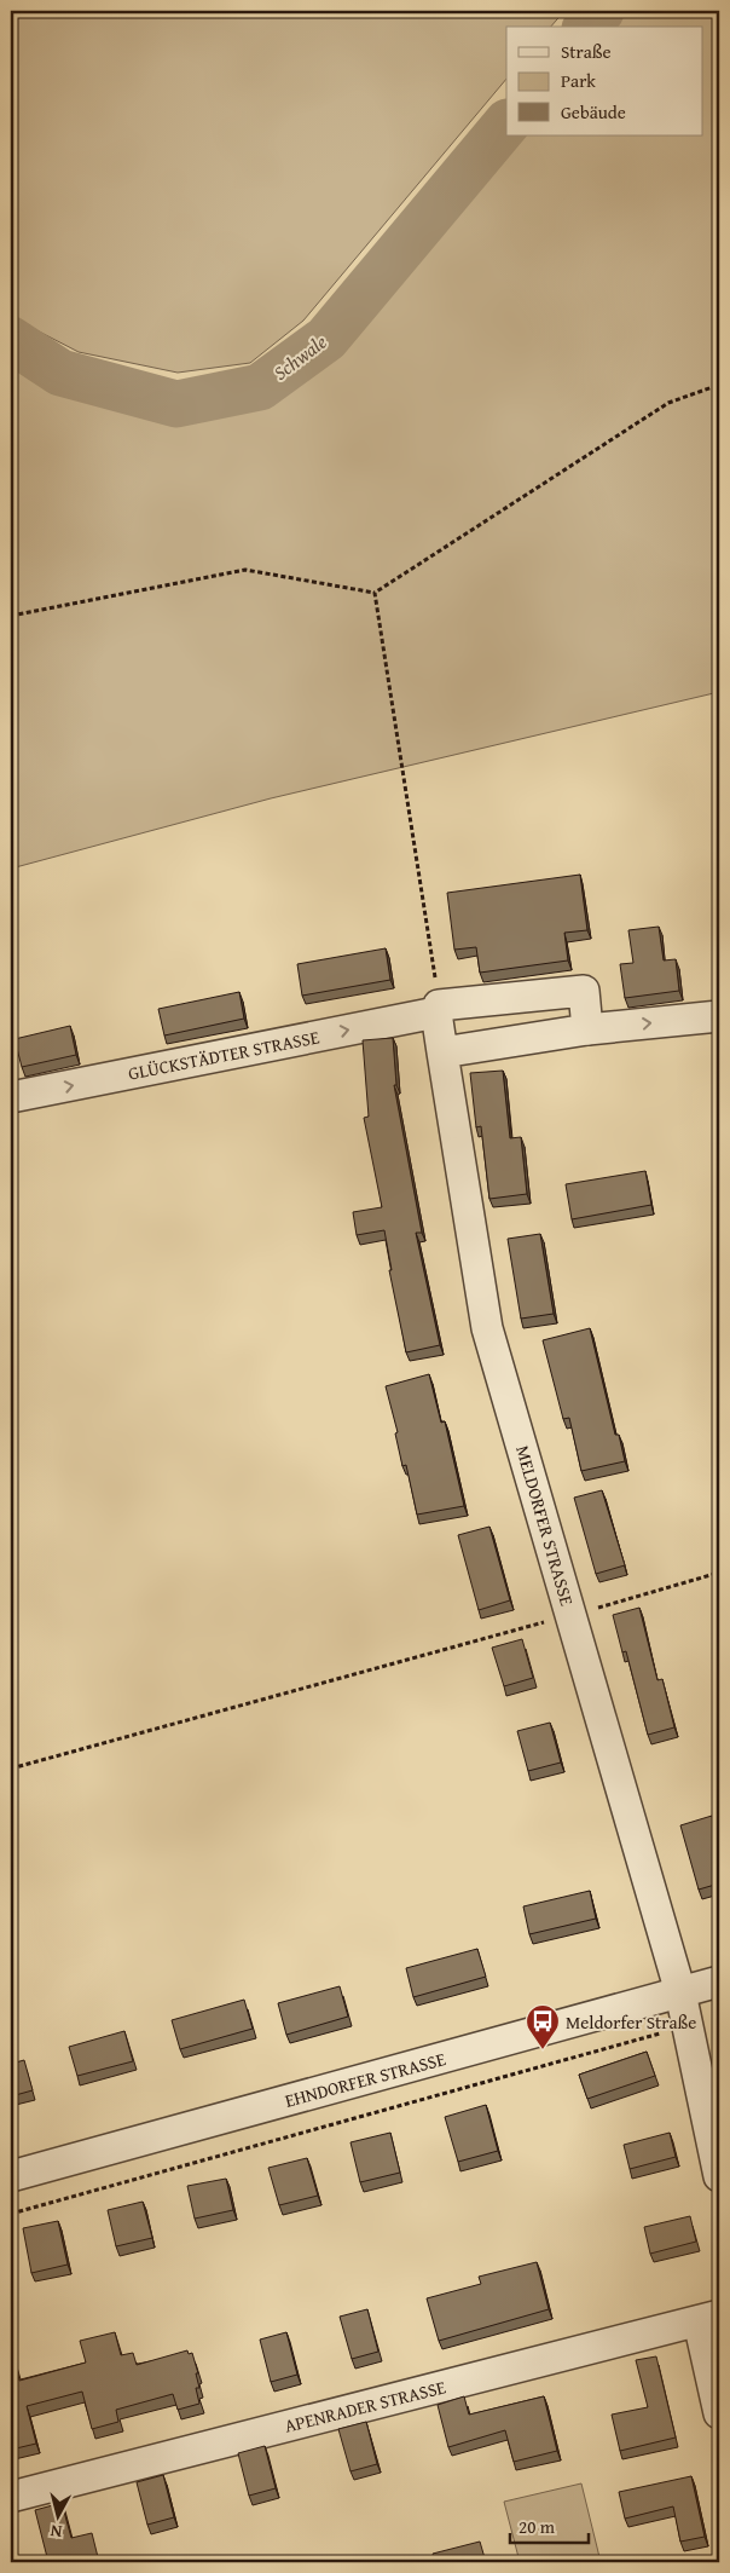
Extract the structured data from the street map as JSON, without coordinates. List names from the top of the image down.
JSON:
{
  "streets": {
    "street": [
      "GLÜCKSTÄDTER STRASSE",
      "MELDORFER STRASSE",
      "EHNDORFER STRASSE",
      "APENRADER STRASSE"
    ]
  },
  "crossings": [
    ["MELDORFER STRASSE", "EHNDORFER STRASSE"]
  ],
  "one_way": ["GLÜCKSTÄDTER STRASSE"],
  "water": ["Schwale"],
  "places": {
    "bus stop": ["Meldorfer Straße"]
  },
  "legend": ["Straße", "Park", "Gebäude"],
  "scale_bar": "20 m",
  "north": "bottom"
}
